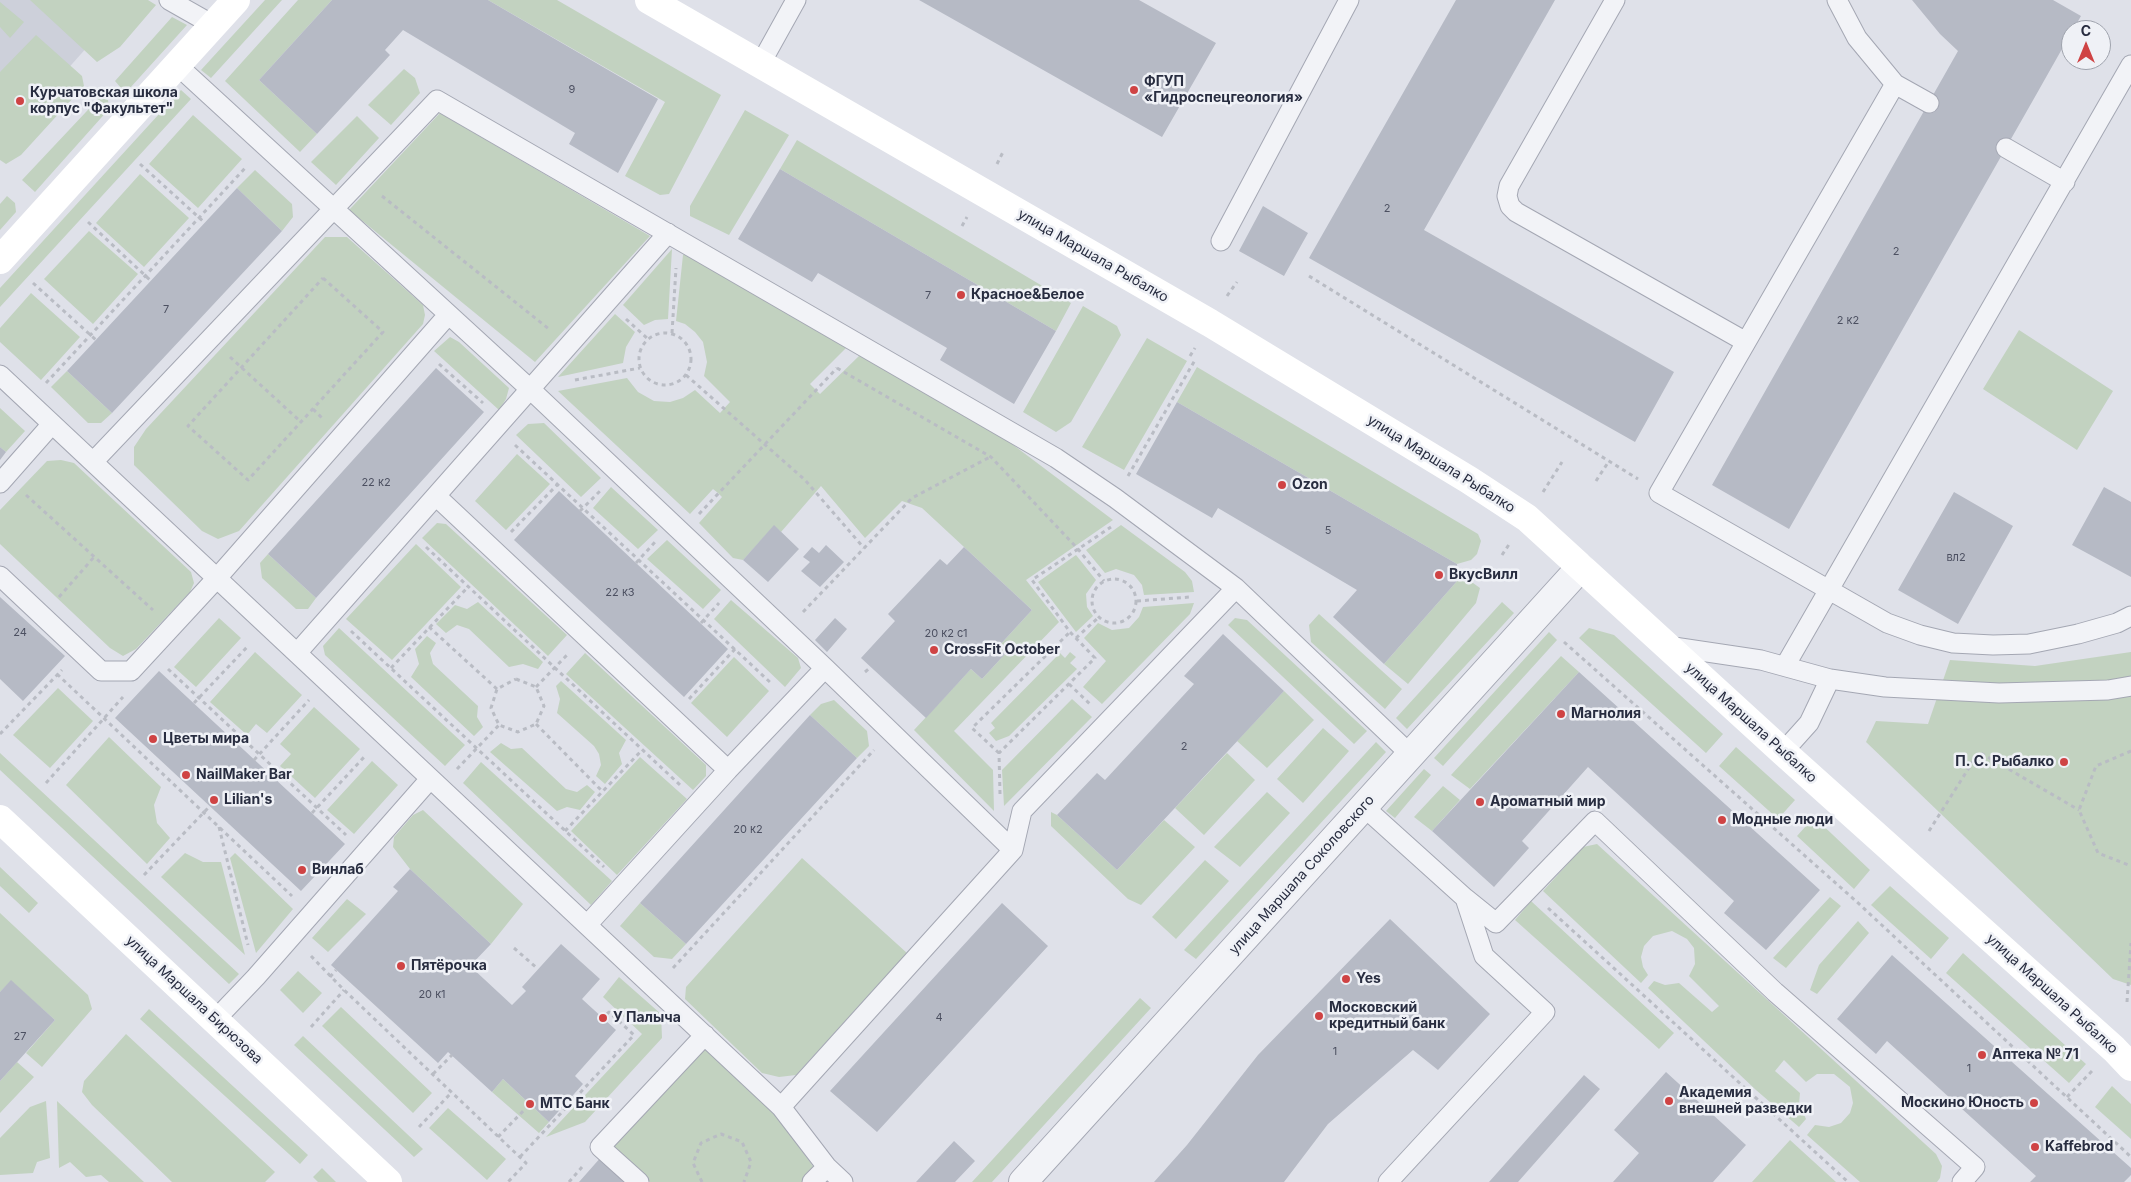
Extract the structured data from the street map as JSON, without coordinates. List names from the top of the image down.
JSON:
{
  "streets": {
    "street": ["улица Маршала Рыбалко", "улица Маршала Соколовского", "улица Маршала Бирюзова"]
  },
  "crossings": [
    ["улица Маршала Рыбалко", "улица Маршала Соколовского"]
  ],
  "places": [
    "ФГУП «Гидроспецгеология»",
    "Курчатовская школа корпус \"Факультет\"",
    "Красное&Белое",
    "Ozon",
    "ВкусВилл",
    "CrossFit October",
    "Магнолия",
    "Цветы мира",
    "П. С. Рыбалко",
    "NailMaker Bar",
    "Lilian's",
    "Ароматный мир",
    "Модные люди",
    "Винлаб",
    "Пятёрочка",
    "Yes",
    "Московский кредитный банк",
    "У Палыча",
    "Аптека № 71",
    "Академия внешней разведки",
    "Москино Юность",
    "МТС Банк",
    "Kaffebrod"
  ],
  "house_numbers": [
    "9",
    "2",
    "2",
    "7",
    "7",
    "2 к2",
    "22 к2",
    "5",
    "вл2",
    "22 к3",
    "24",
    "20 к2 с1",
    "2",
    "20 к2",
    "20 к1",
    "4",
    "27",
    "1",
    "1"
  ],
  "north": "top"
}
